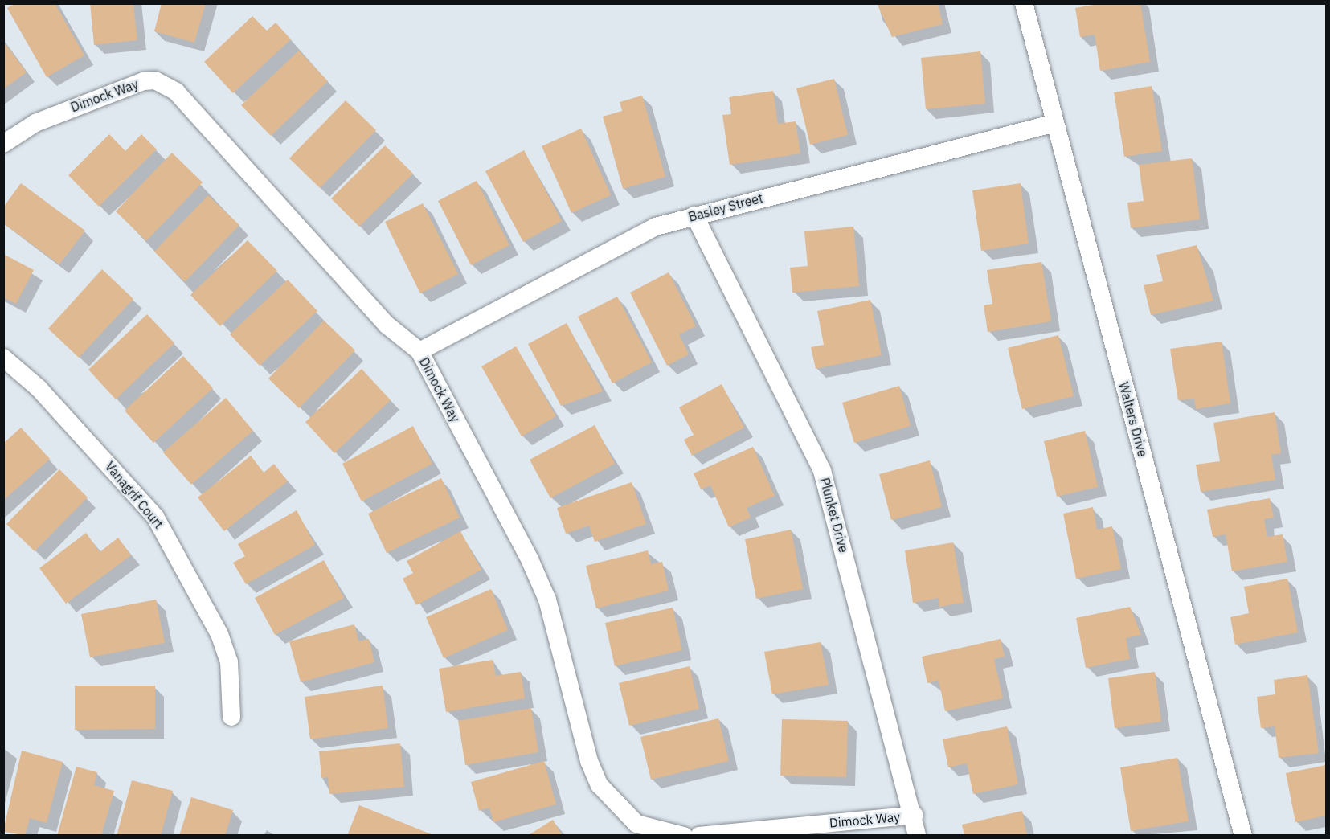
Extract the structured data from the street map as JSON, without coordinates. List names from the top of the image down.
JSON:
{
  "streets": {
    "street": [
      "Dimock Way",
      "Basley Street",
      "Walters Drive",
      "Vanagrif Court",
      "Plunket Drive"
    ]
  },
  "crossings": [
    ["Dimock Way", "Basley Street"],
    ["Dimock Way", "Plunket Drive"],
    ["Basley Street", "Walters Drive"],
    ["Basley Street", "Plunket Drive"]
  ]
}
